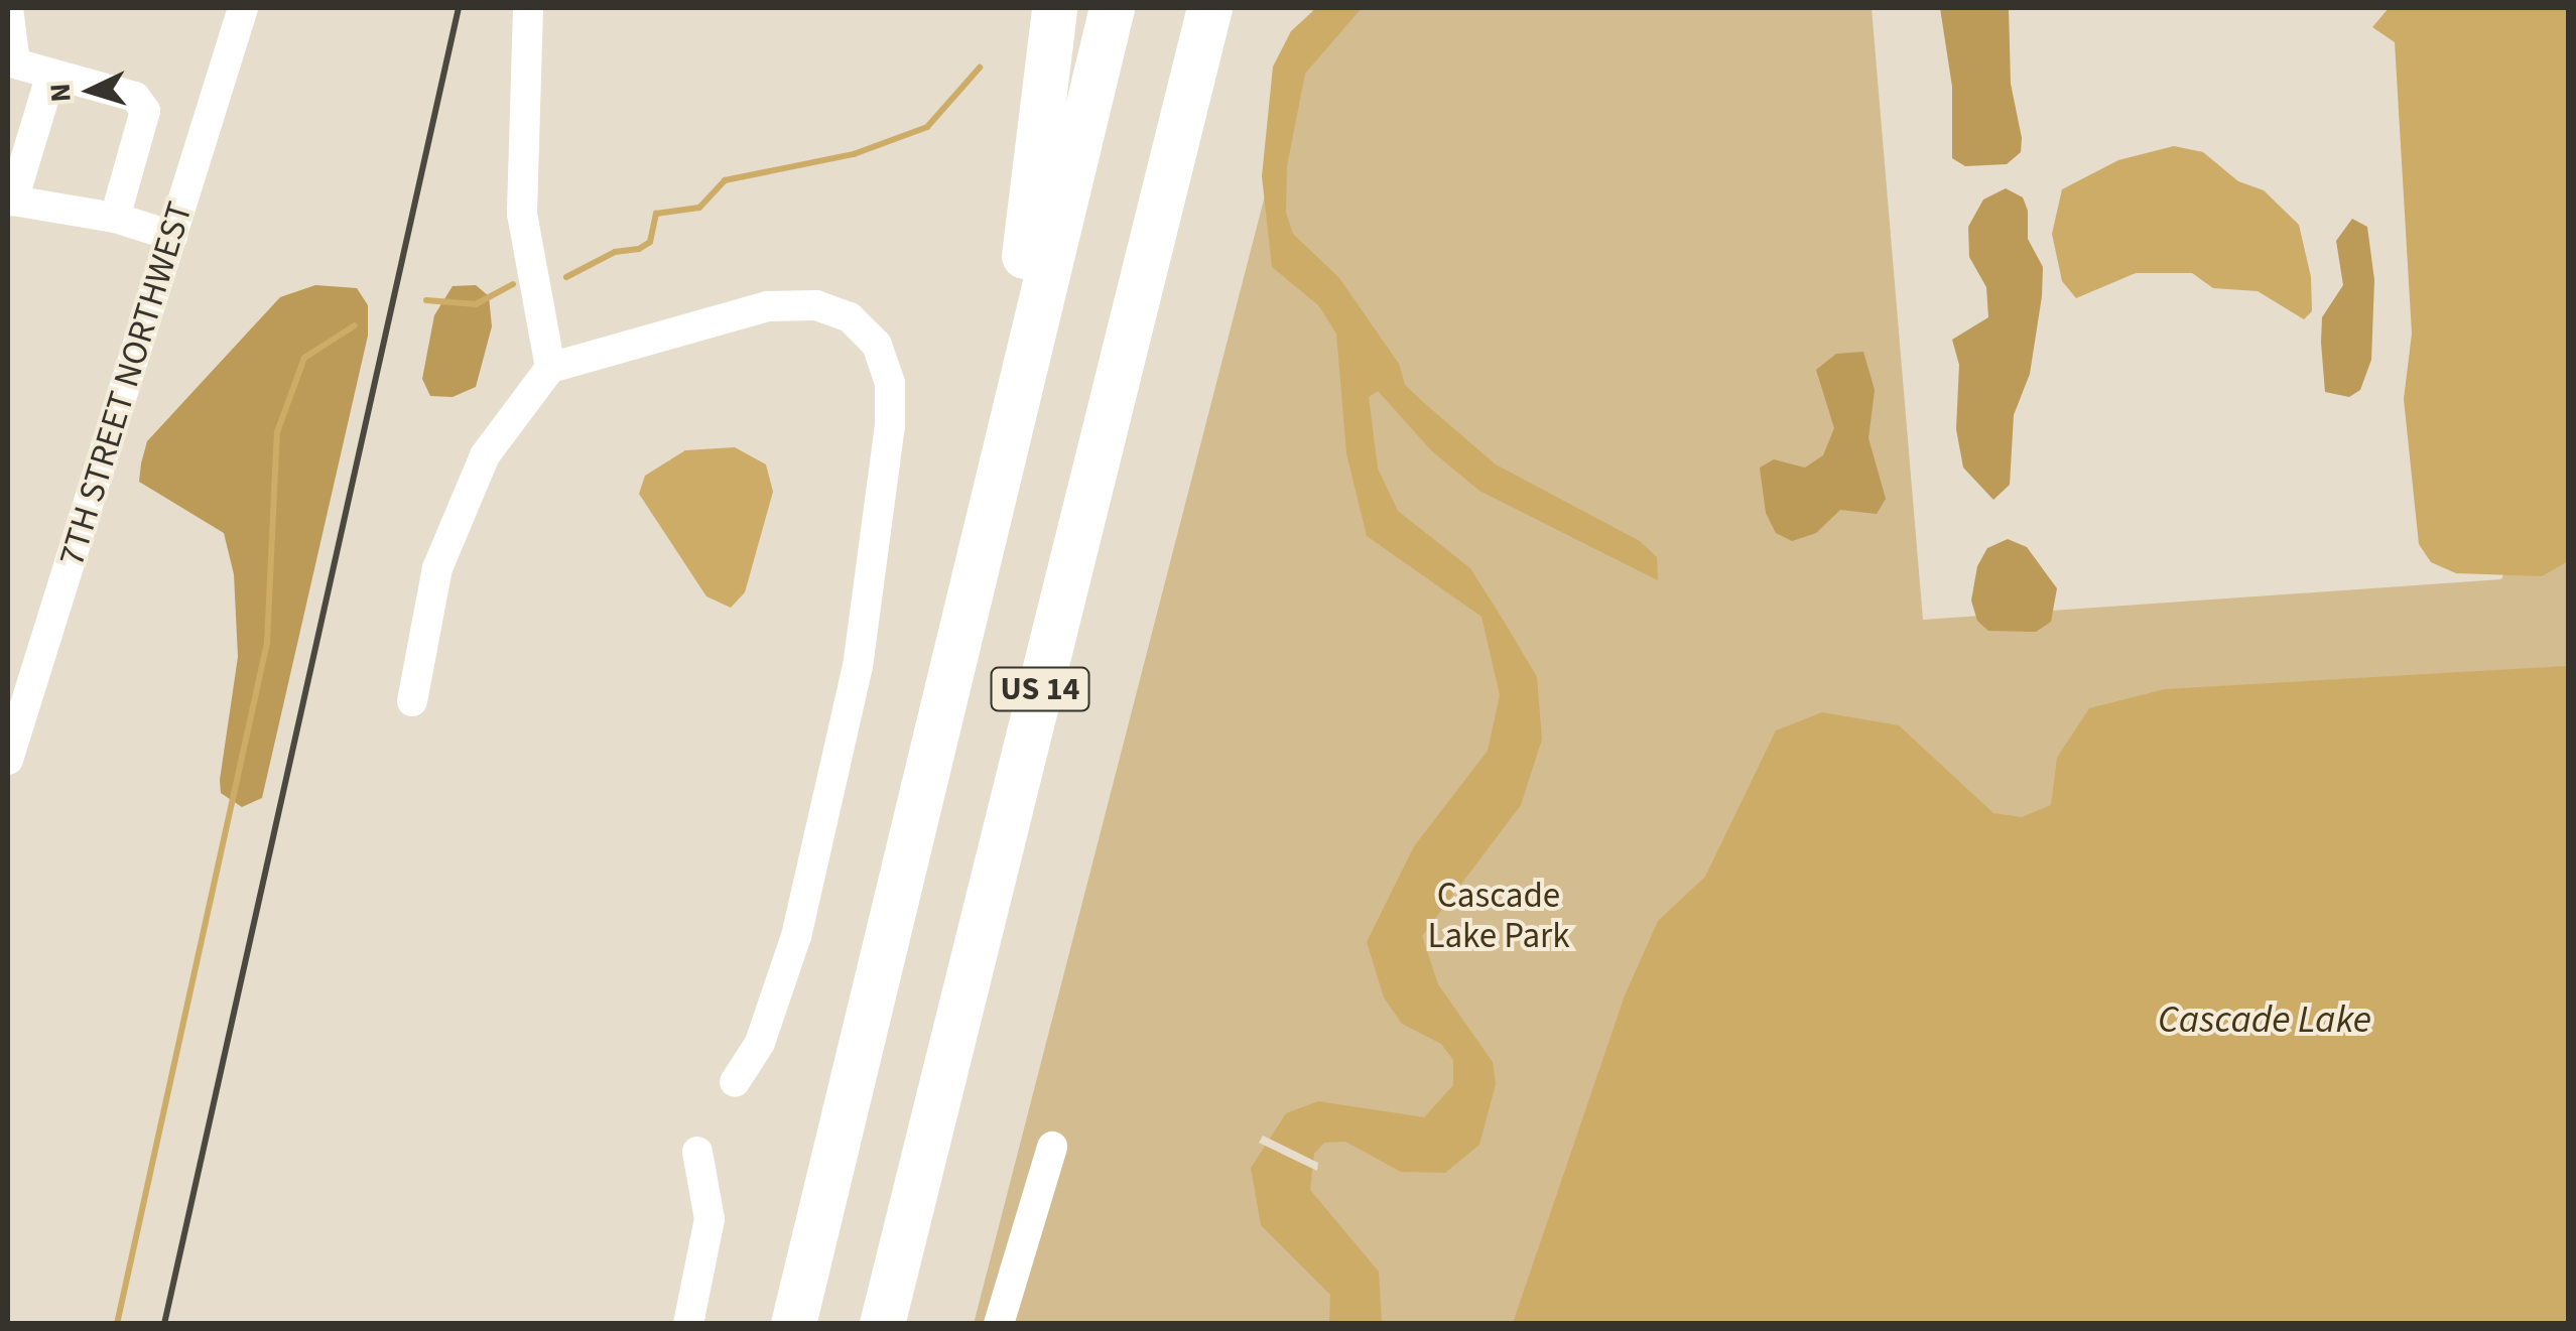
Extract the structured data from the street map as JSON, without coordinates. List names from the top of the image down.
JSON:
{
  "streets": {
    "highway": ["US 14"],
    "street": ["7TH STREET NORTHWEST"]
  },
  "water": ["Cascade Lake"],
  "parks": ["Cascade Lake Park"],
  "north": "left"
}
